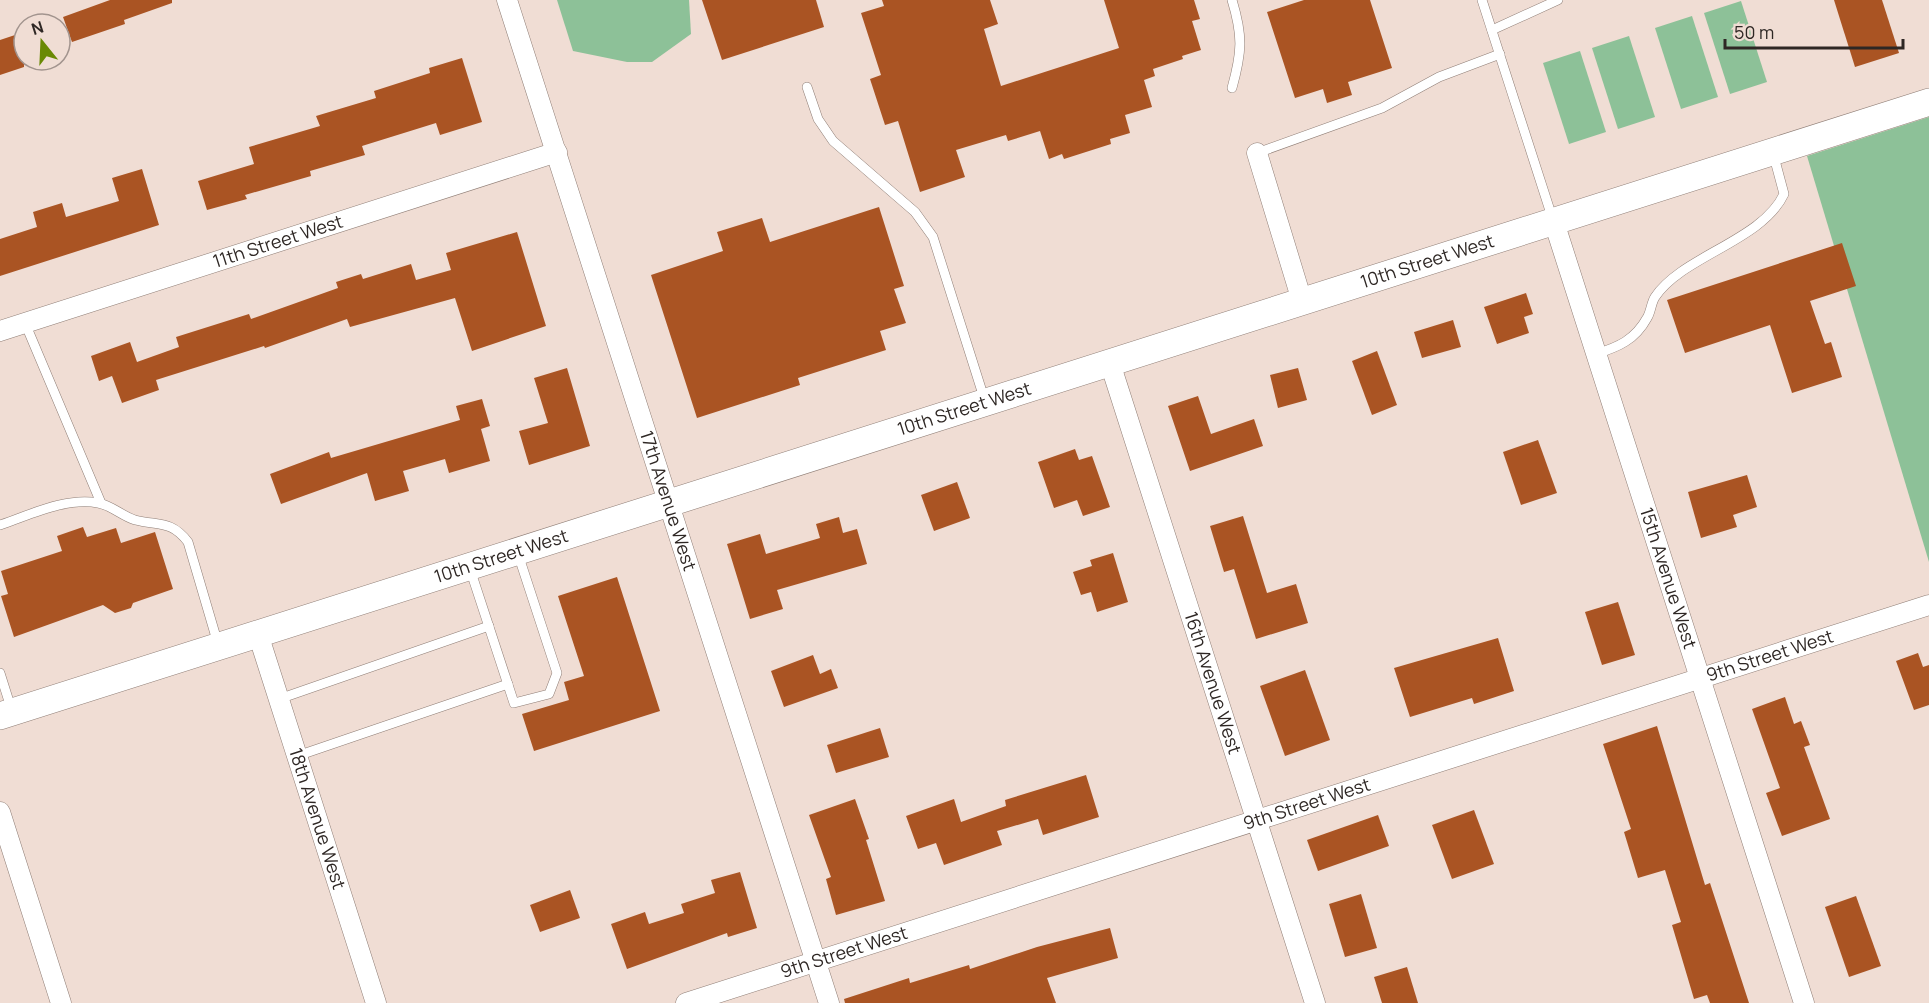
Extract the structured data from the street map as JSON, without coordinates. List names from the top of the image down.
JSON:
{
  "streets": {
    "street": [
      "11th Street West",
      "10th Street West",
      "17th Avenue West",
      "15th Avenue West",
      "9th Street West",
      "16th Avenue West",
      "18th Avenue West"
    ]
  },
  "crossings": [
    ["11th Street West", "17th Avenue West"],
    ["10th Street West", "17th Avenue West"],
    ["10th Street West", "15th Avenue West"],
    ["10th Street West", "16th Avenue West"],
    ["10th Street West", "18th Avenue West"],
    ["17th Avenue West", "9th Street West"],
    ["15th Avenue West", "9th Street West"],
    ["9th Street West", "16th Avenue West"]
  ],
  "scale_bar": "50 m",
  "north": "top"
}
